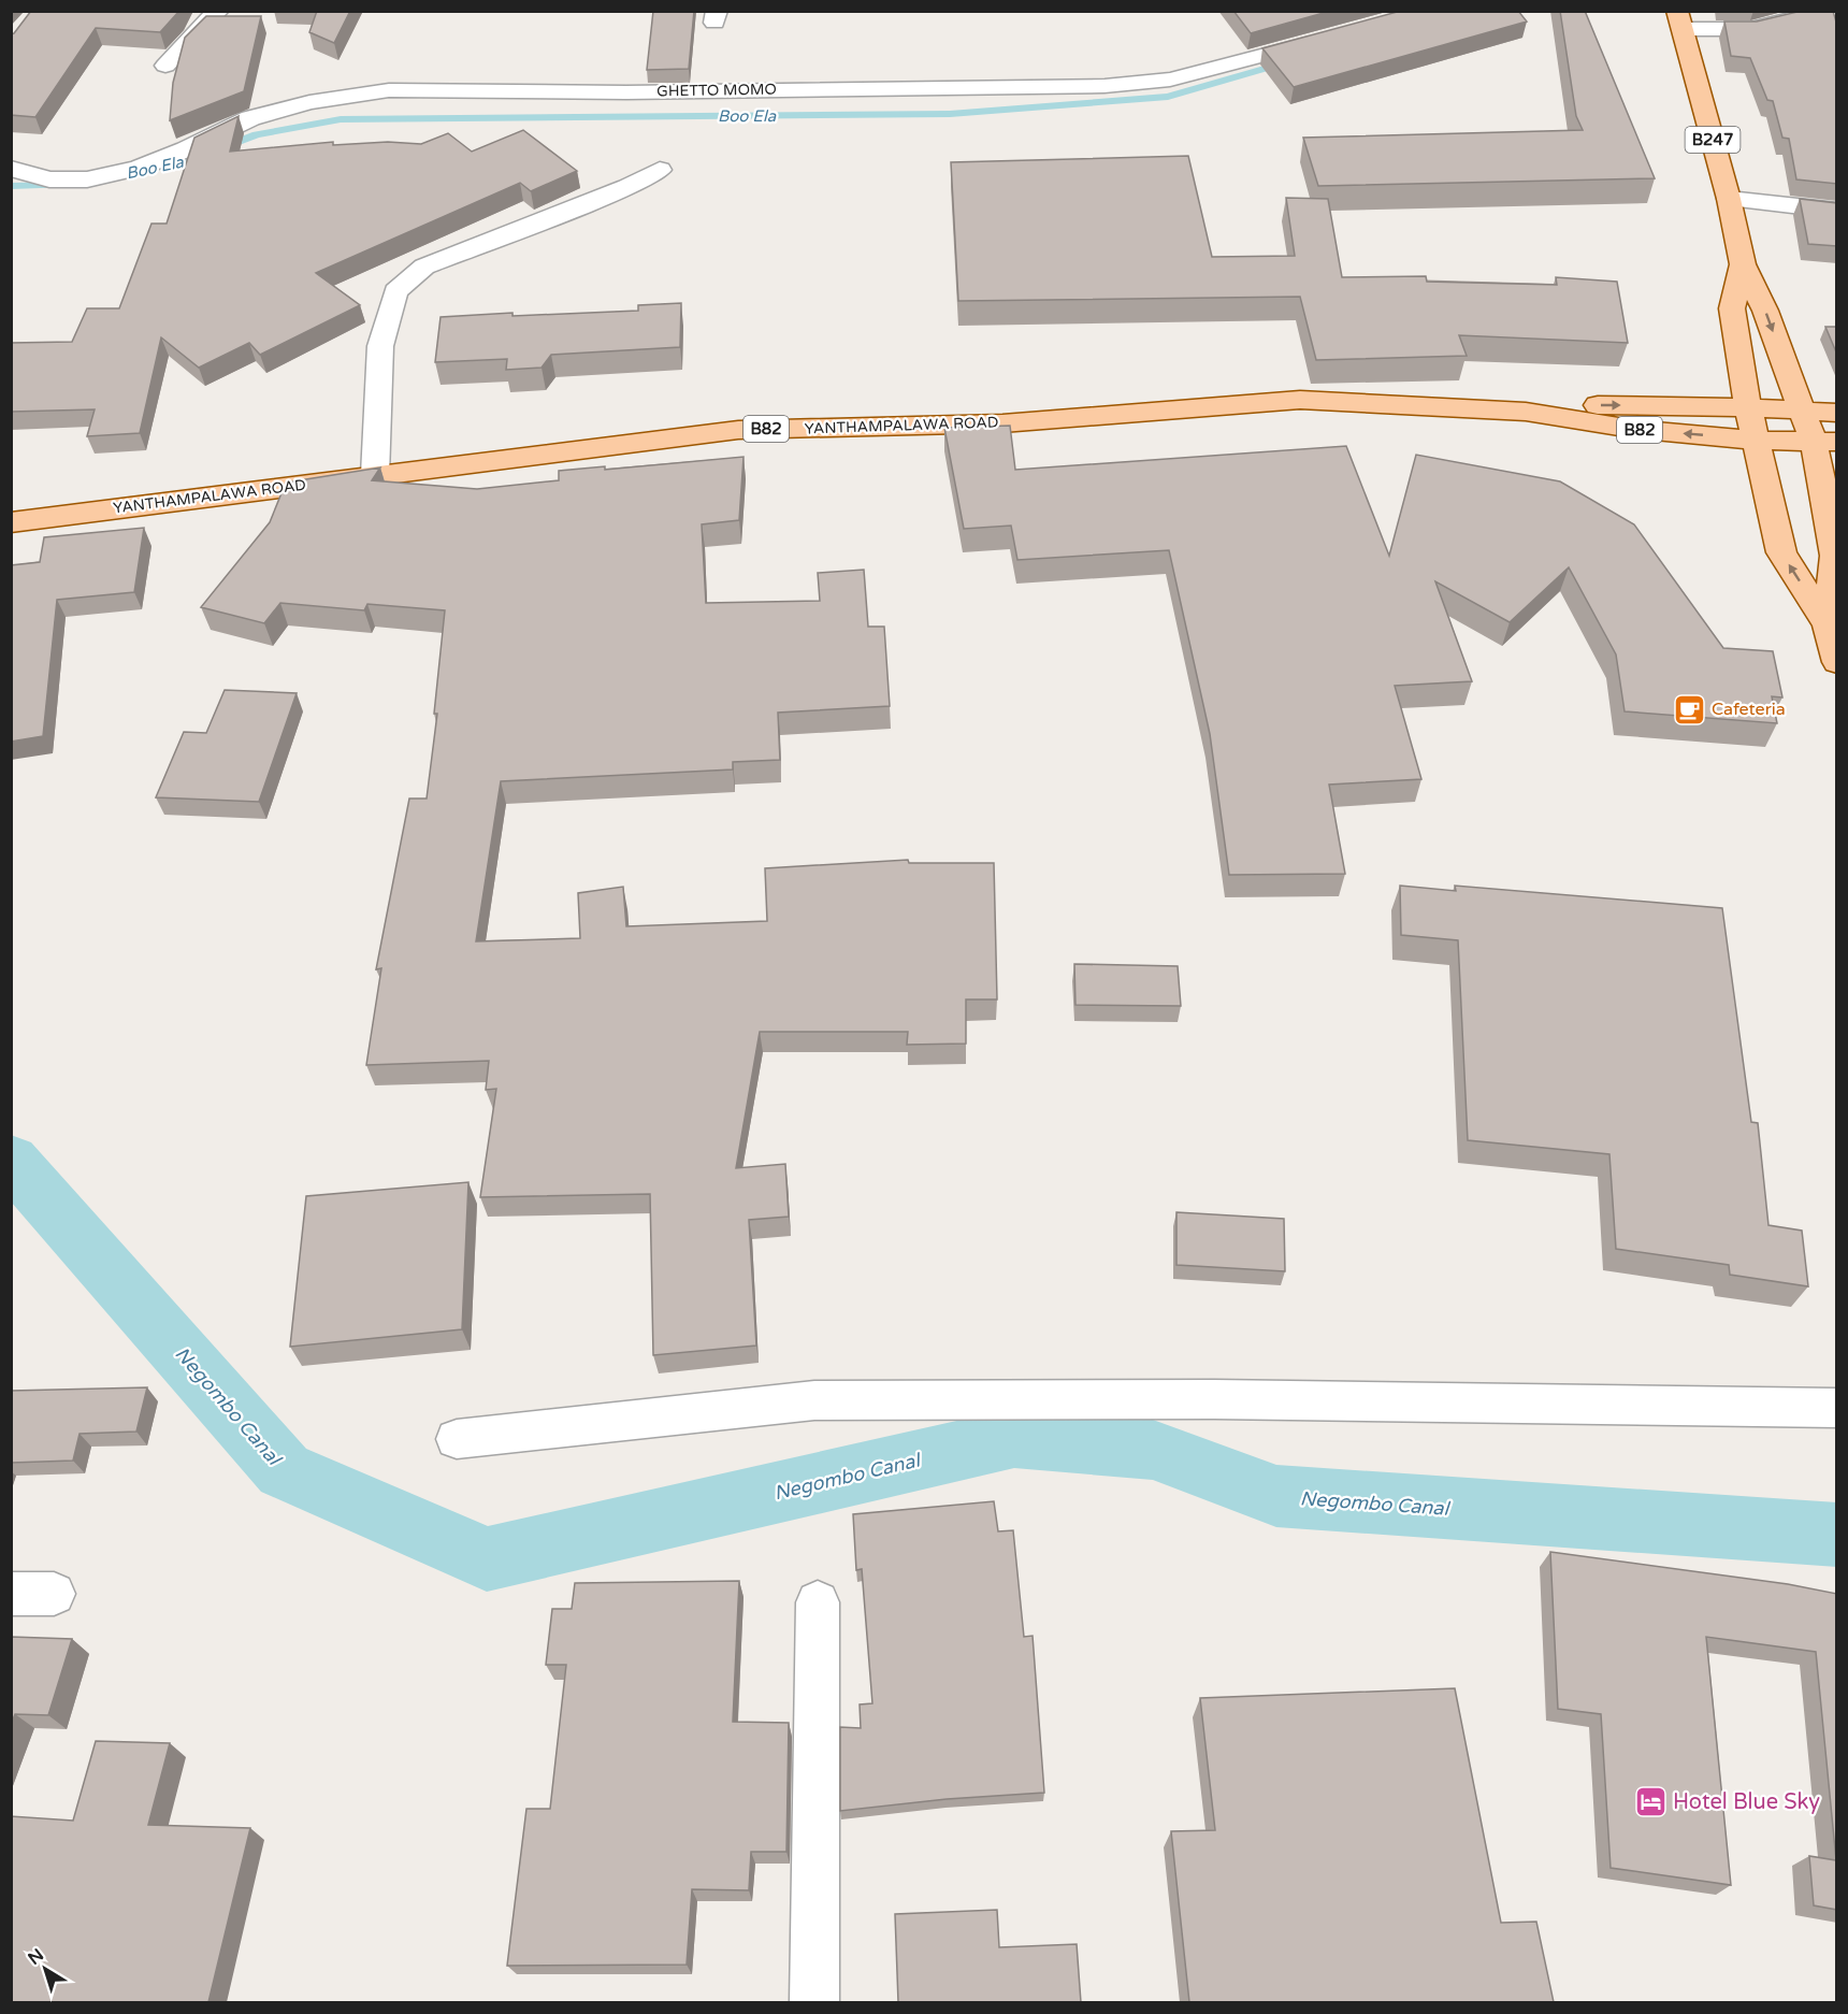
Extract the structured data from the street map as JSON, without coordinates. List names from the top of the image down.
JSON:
{
  "streets": {
    "main road": ["B247", "YANTHAMPALAWA ROAD", "B82"],
    "street": ["GHETTO MOMO"]
  },
  "crossings": [
    ["B247", "YANTHAMPALAWA ROAD"],
    ["B247", "B82"],
    ["YANTHAMPALAWA ROAD", "B82"]
  ],
  "water": ["Boo Ela", "Negombo Canal"],
  "places": {
    "cafe": ["Cafeteria"],
    "hotel": ["Hotel Blue Sky"]
  },
  "north": "top left"
}
